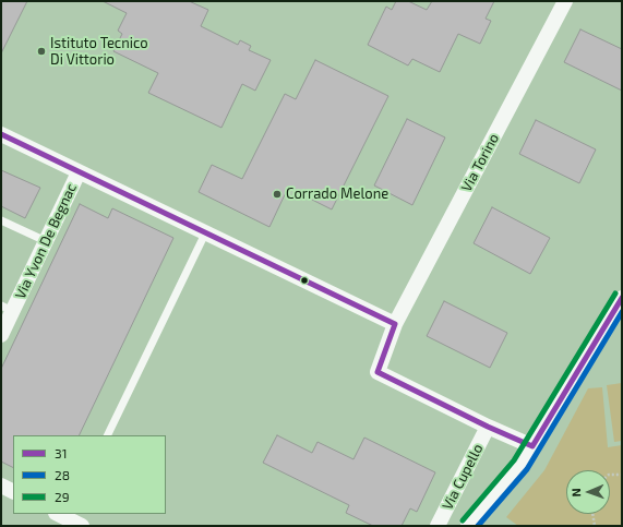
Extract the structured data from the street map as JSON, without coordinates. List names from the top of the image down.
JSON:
{
  "streets": {
    "street": ["Via Torino", "Via Yvon De Begnac", "Via Cupello"]
  },
  "crossings": [
    ["Via Torino", "Via Yvon De Begnac"],
    ["Via Torino", "Via Cupello"]
  ],
  "places": ["Istituto Tecnico Di Vittorio", "Corrado Melone"],
  "lines": ["transit line 31", "transit line 29", "transit line 28"],
  "legend": ["31", "28", "29"],
  "north": "left"
}
